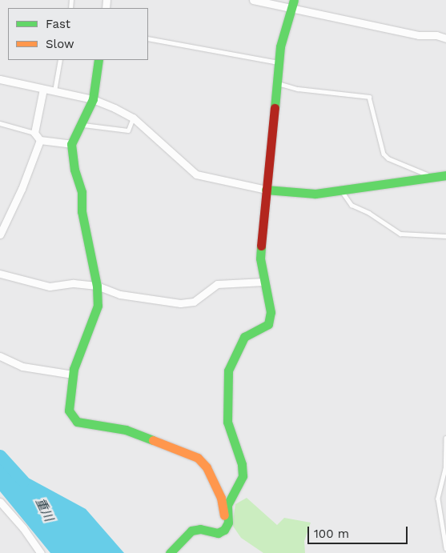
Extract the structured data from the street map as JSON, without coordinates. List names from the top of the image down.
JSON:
{
  "water": ["重川"],
  "legend": ["Fast", "Slow"],
  "scale_bar": "100 m"
}
